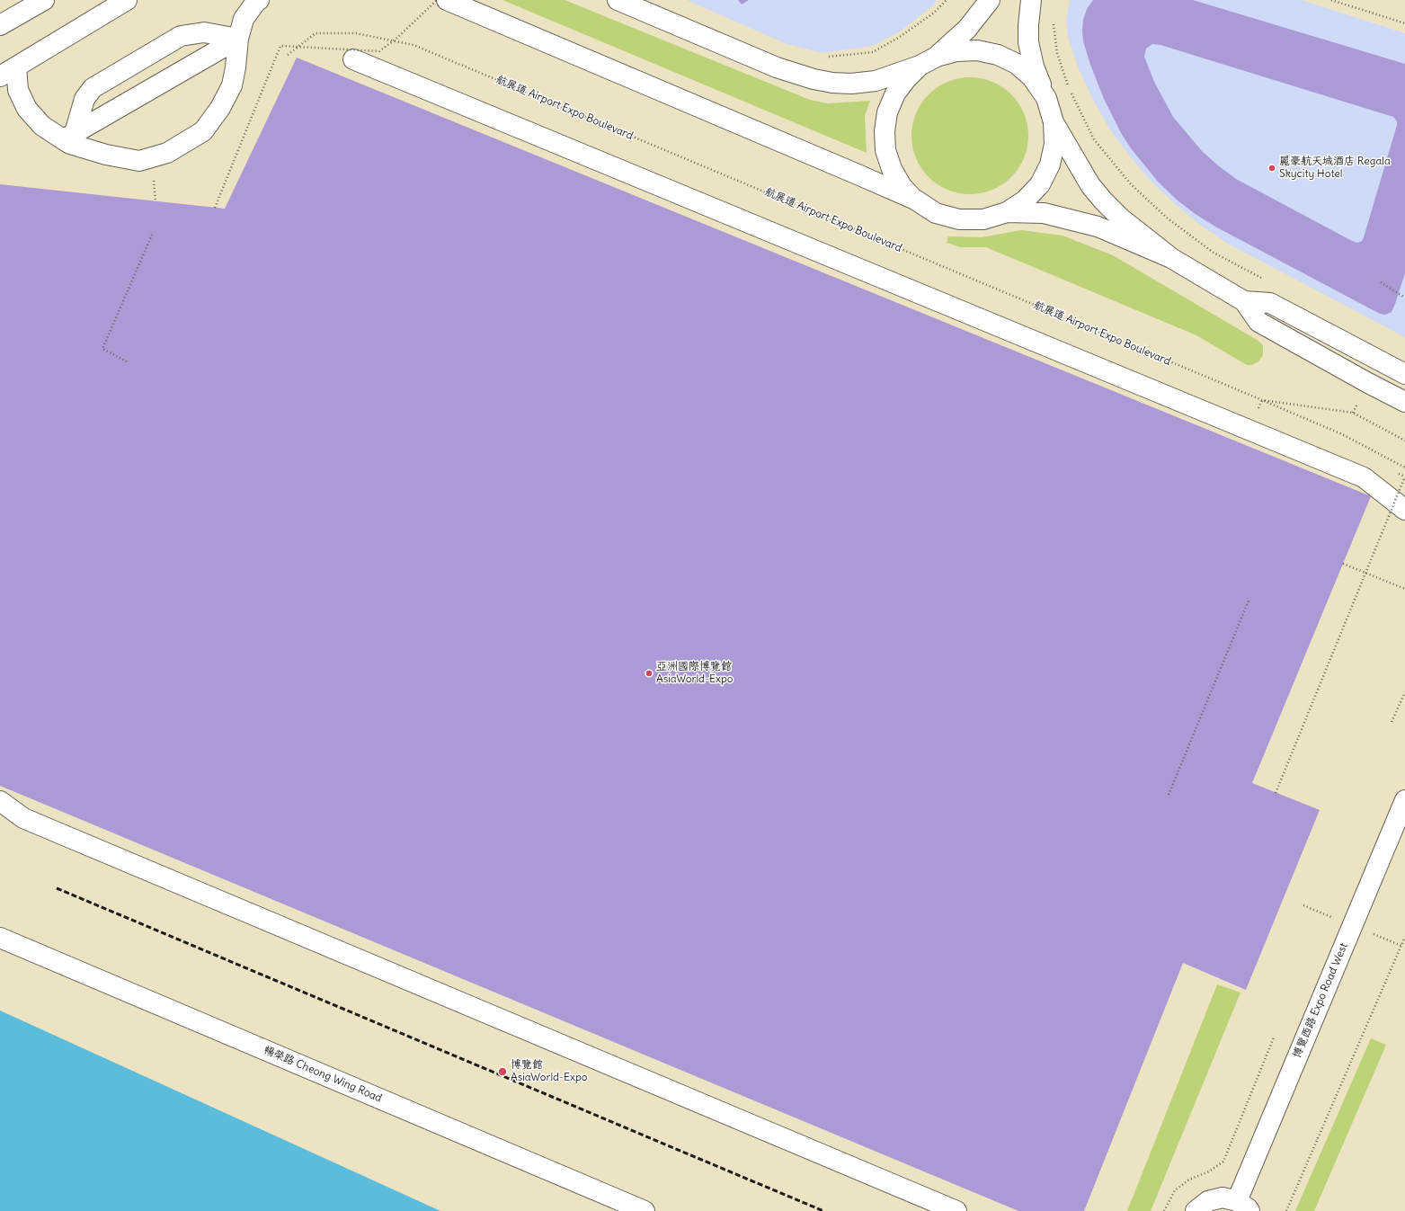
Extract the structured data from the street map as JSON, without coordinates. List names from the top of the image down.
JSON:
{
  "streets": {
    "street": ["博覽西路 Expo Road West", "暢榮路 Cheong Wing Road"],
    "path": ["航展道 Airport Expo Boulevard"]
  },
  "places": ["麗豪航天城酒店 Regala Skycity Hotel", "亞洲國際博覽館 AsiaWorld-Expo", "博覽館 AsiaWorld-Expo"]
}
